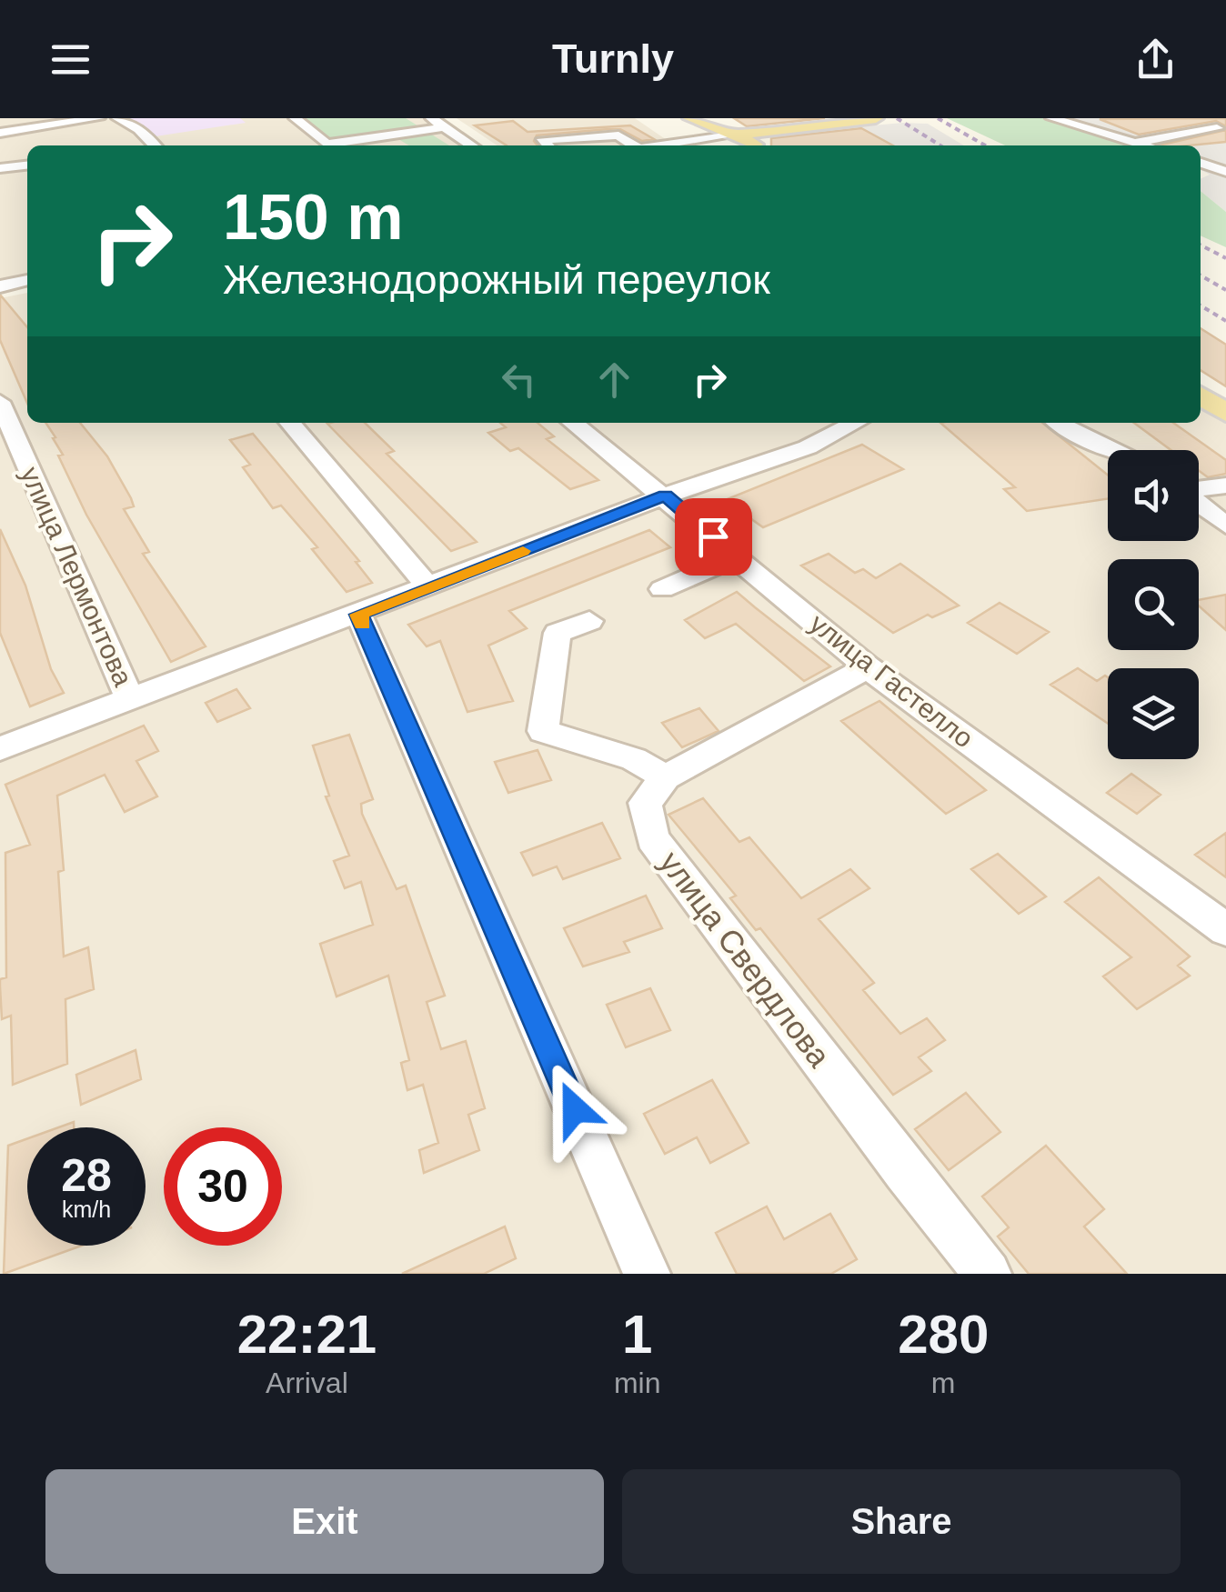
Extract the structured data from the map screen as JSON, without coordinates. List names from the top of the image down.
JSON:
{
  "streets": {
    "street": ["улица Лермонтова", "улица Гастелло", "улица Свердлова"]
  },
  "page": {
    "header": "Turnly",
    "turn": ["150 m", "Железнодорожный переулок"],
    "speed": "28 km/h",
    "limit": "30",
    "eta": [
      "22:21",
      "Arrival",
      "1",
      "min",
      "280",
      "m"
    ],
    "buttons": ["Exit", "Share"]
  }
}
